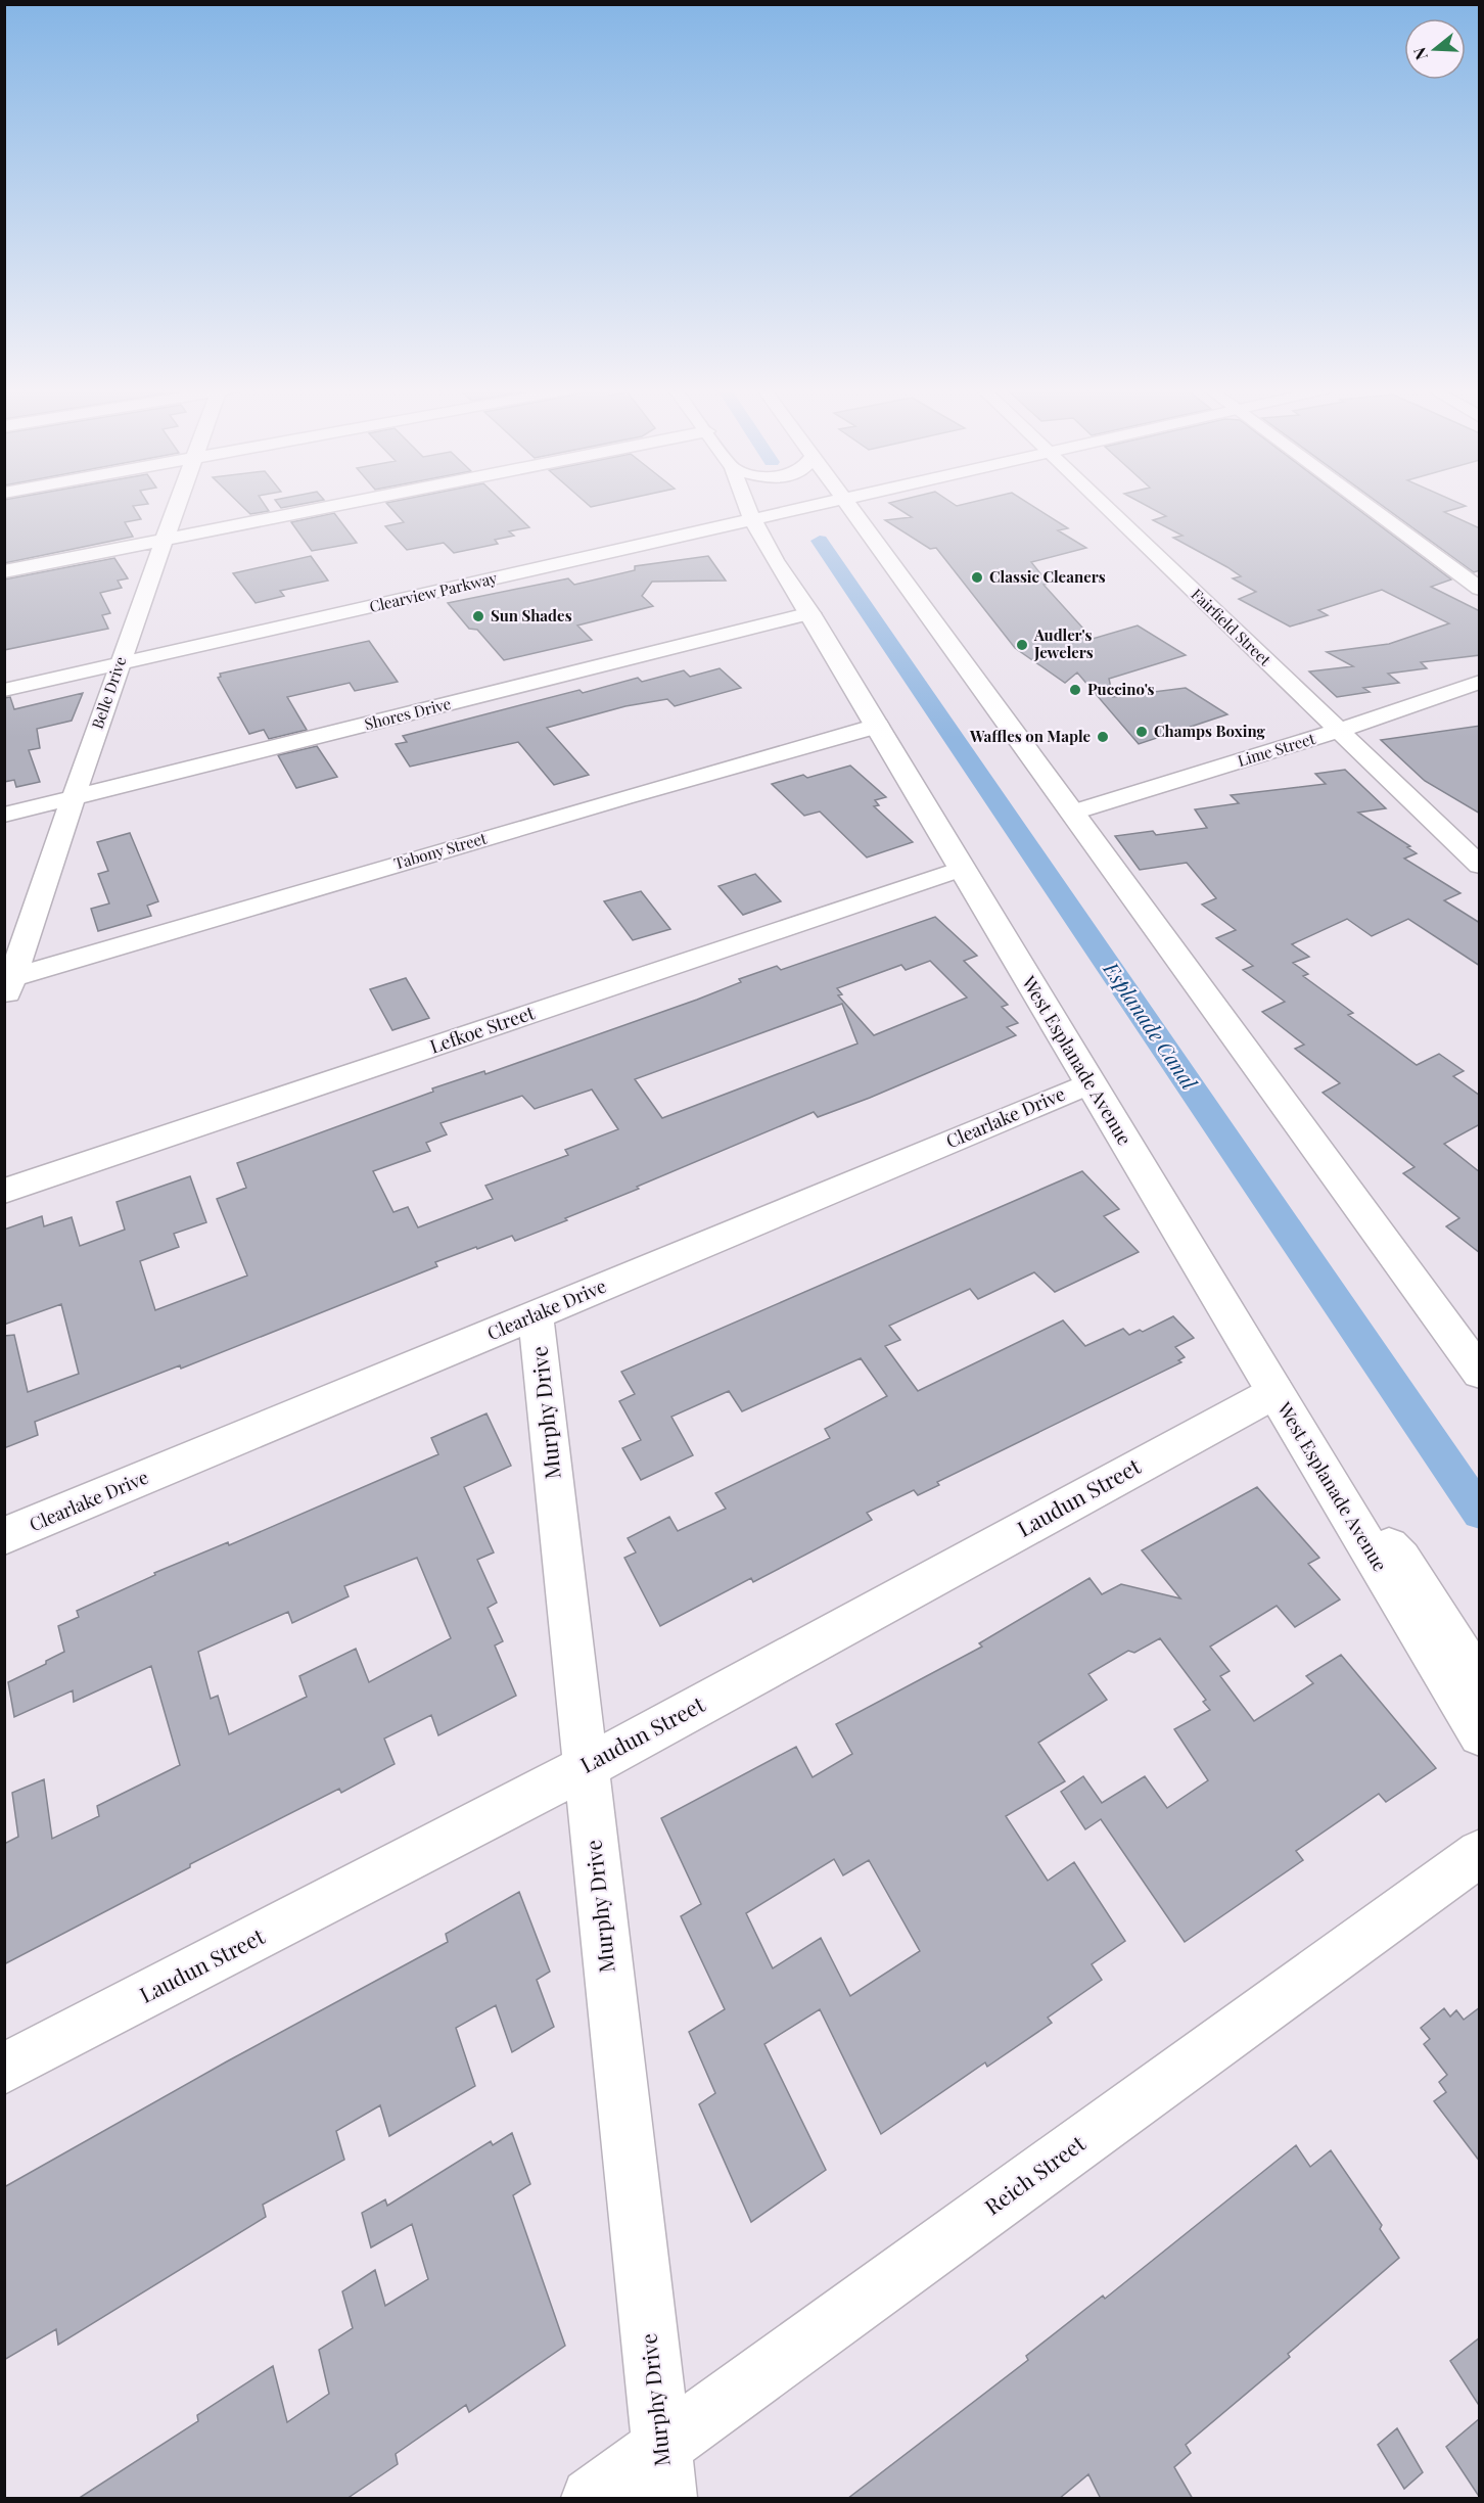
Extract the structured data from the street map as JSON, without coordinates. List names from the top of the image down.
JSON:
{
  "streets": {
    "street": [
      "Clearview Parkway",
      "Fairfield Street",
      "Belle Drive",
      "Shores Drive",
      "Lime Street",
      "Tabony Street",
      "Lefkoe Street",
      "West Esplanade Avenue",
      "Clearlake Drive",
      "Murphy Drive",
      "Laudun Street",
      "Reich Street"
    ]
  },
  "crossings": [
    ["Clearview Parkway", "Belle Drive"],
    ["Clearview Parkway", "West Esplanade Avenue"],
    ["Fairfield Street", "Lime Street"],
    ["Belle Drive", "Shores Drive"],
    ["Belle Drive", "Tabony Street"],
    ["Shores Drive", "West Esplanade Avenue"],
    ["Tabony Street", "West Esplanade Avenue"],
    ["Lefkoe Street", "West Esplanade Avenue"],
    ["West Esplanade Avenue", "Clearlake Drive"],
    ["West Esplanade Avenue", "Laudun Street"],
    ["Clearlake Drive", "Murphy Drive"],
    ["Murphy Drive", "Laudun Street"],
    ["Murphy Drive", "Reich Street"]
  ],
  "water": ["Esplanade Canal"],
  "places": [
    "Classic Cleaners",
    "Sun Shades",
    "Audler's Jewelers",
    "Puccino's",
    "Champs Boxing",
    "Waffles on Maple"
  ],
  "north": "left"
}
